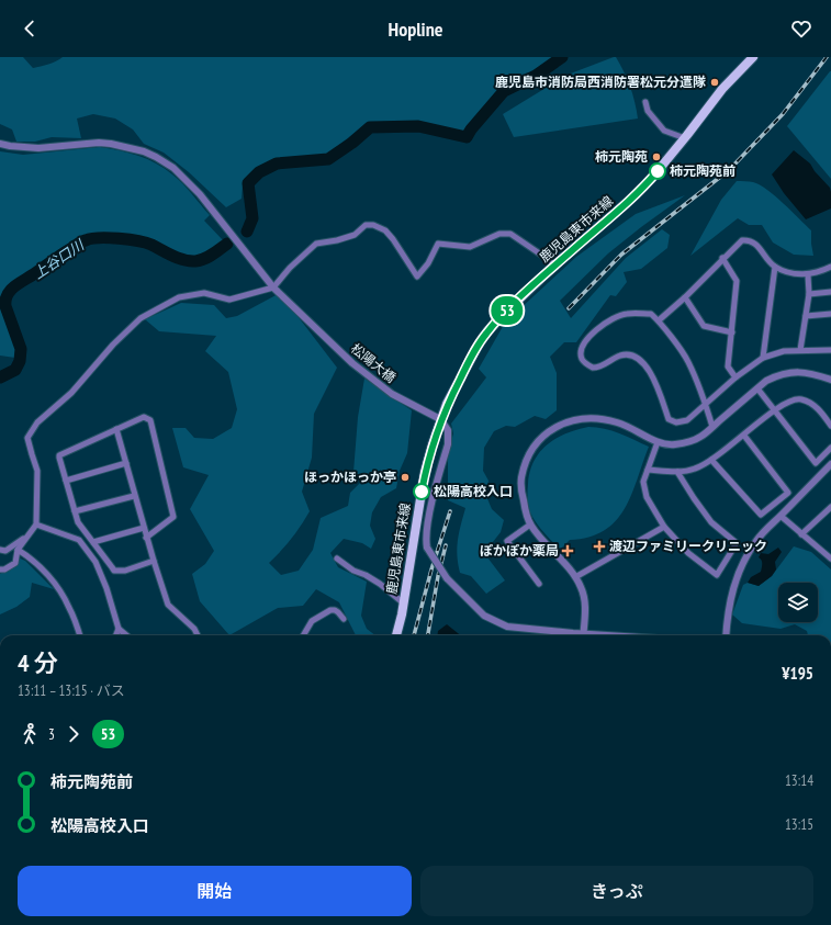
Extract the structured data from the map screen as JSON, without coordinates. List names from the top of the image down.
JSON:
{
  "streets": {
    "main road": ["鹿児島東市来線"],
    "street": ["松陽大橋"]
  },
  "crossings": [
    ["鹿児島東市来線", "松陽大橋"]
  ],
  "water": ["上谷口川"],
  "places": {
    "other": [
      "鹿児島市消防局西消防署松元分遣隊",
      "柿元陶苑",
      "柿元陶苑前",
      "ほっかほっか亭",
      "松陽高校入口"
    ],
    "health": ["渡辺ファミリークリニック", "ぽかぽか薬局"]
  },
  "lines": ["bus line 53"],
  "page": {
    "header": "Hopline",
    "on_map": "53",
    "heading": ["4 分", "13:11 – 13:15 · バス", "¥195"],
    "legs": ["3", "53"],
    "list": [
      {
        "name": "柿元陶苑前",
        "value": "13:14"
      },
      {
        "name": "松陽高校入口",
        "value": "13:15"
      }
    ],
    "buttons": ["開始", "きっぷ"]
  }
}
